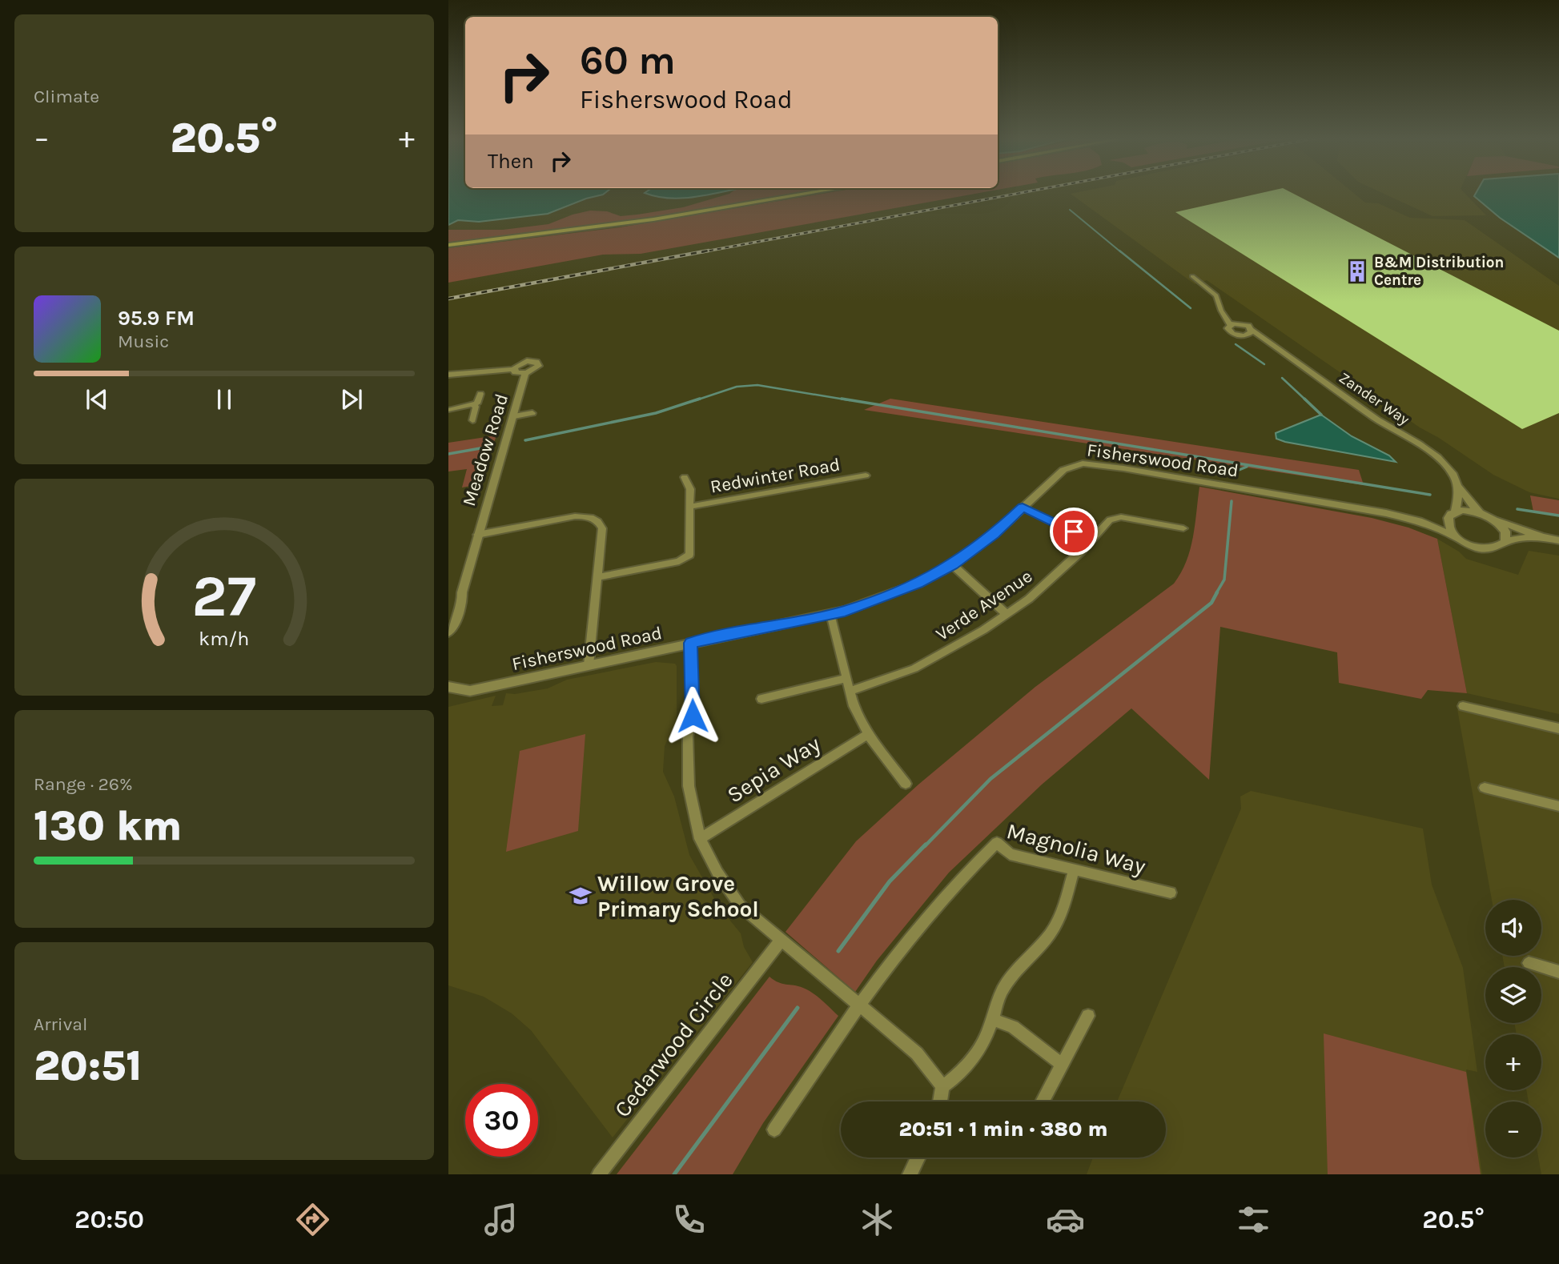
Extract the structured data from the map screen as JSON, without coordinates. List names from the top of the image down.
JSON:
{
  "streets": {
    "street": [
      "Zander Way",
      "Meadow Road",
      "Fisherswood Road",
      "Redwinter Road",
      "Verde Avenue",
      "Sepia Way",
      "Magnolia Way",
      "Cedarwood Circle"
    ]
  },
  "places": {
    "building": ["B&M Distribution Centre"],
    "school or university": ["Willow Grove Primary School"]
  },
  "page": {
    "tile": [
      "Climate",
      ["Range · 26%", "130 km"],
      ["Arrival", "20:51"]
    ],
    "turn": ["60 m", "Fisherswood Road"],
    "heat": ["−", "20.5°", "+"],
    "then": "Then",
    "song": ["95.9 FM", "Music"],
    "map_buttons": ["+", "−"],
    "limit": "30",
    "trip": "20:51 · 1 min · 380 m",
    "tabs": ["20:50", "20.5°"],
    "gauge": ["27", "km/h"]
  }
}
